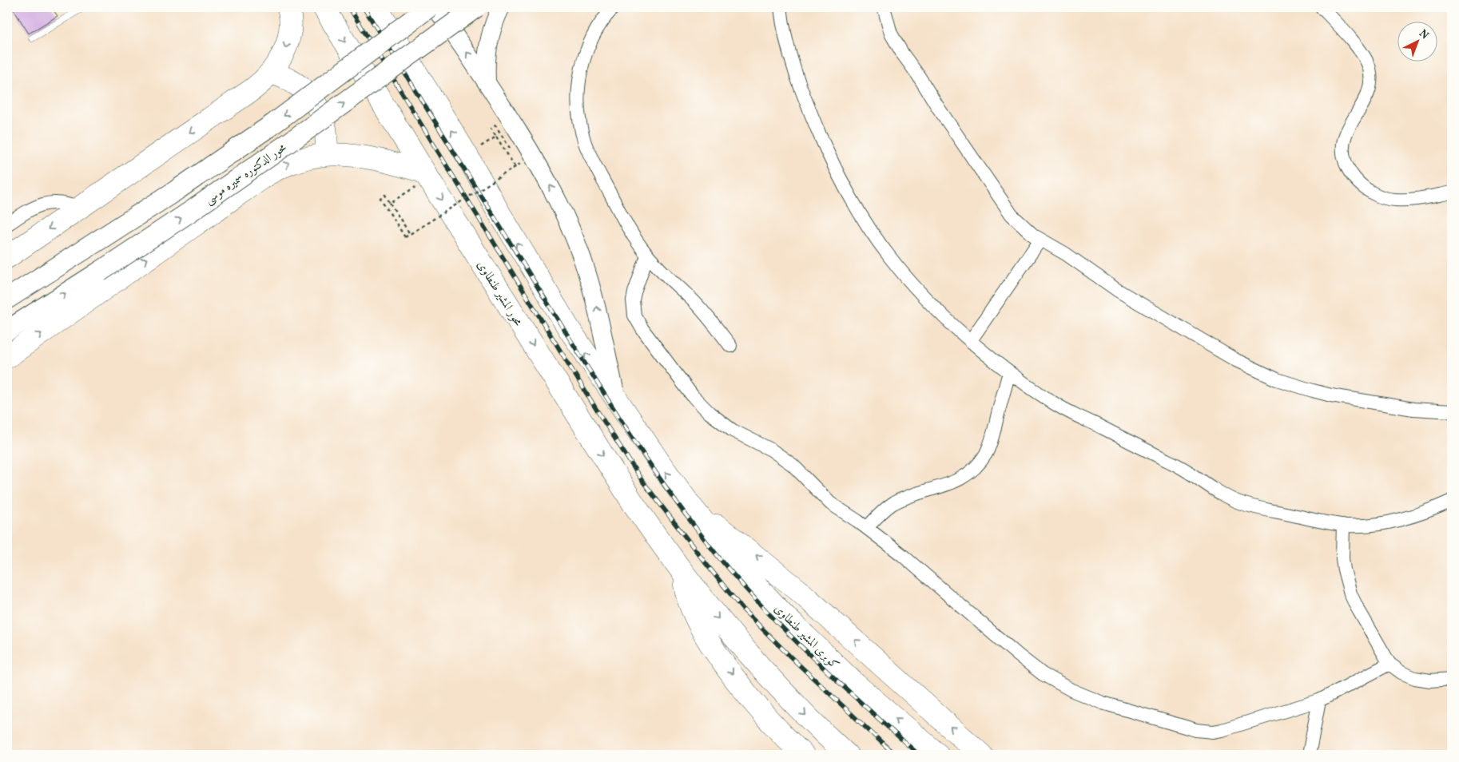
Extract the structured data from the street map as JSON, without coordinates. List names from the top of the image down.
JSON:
{
  "streets": {
    "highway": ["محور المشير طنطاوى", "كوبرى المشير طنطاوى"],
    "main road": ["محور الدكتوره سميره موسى"]
  },
  "north": "top right"
}
